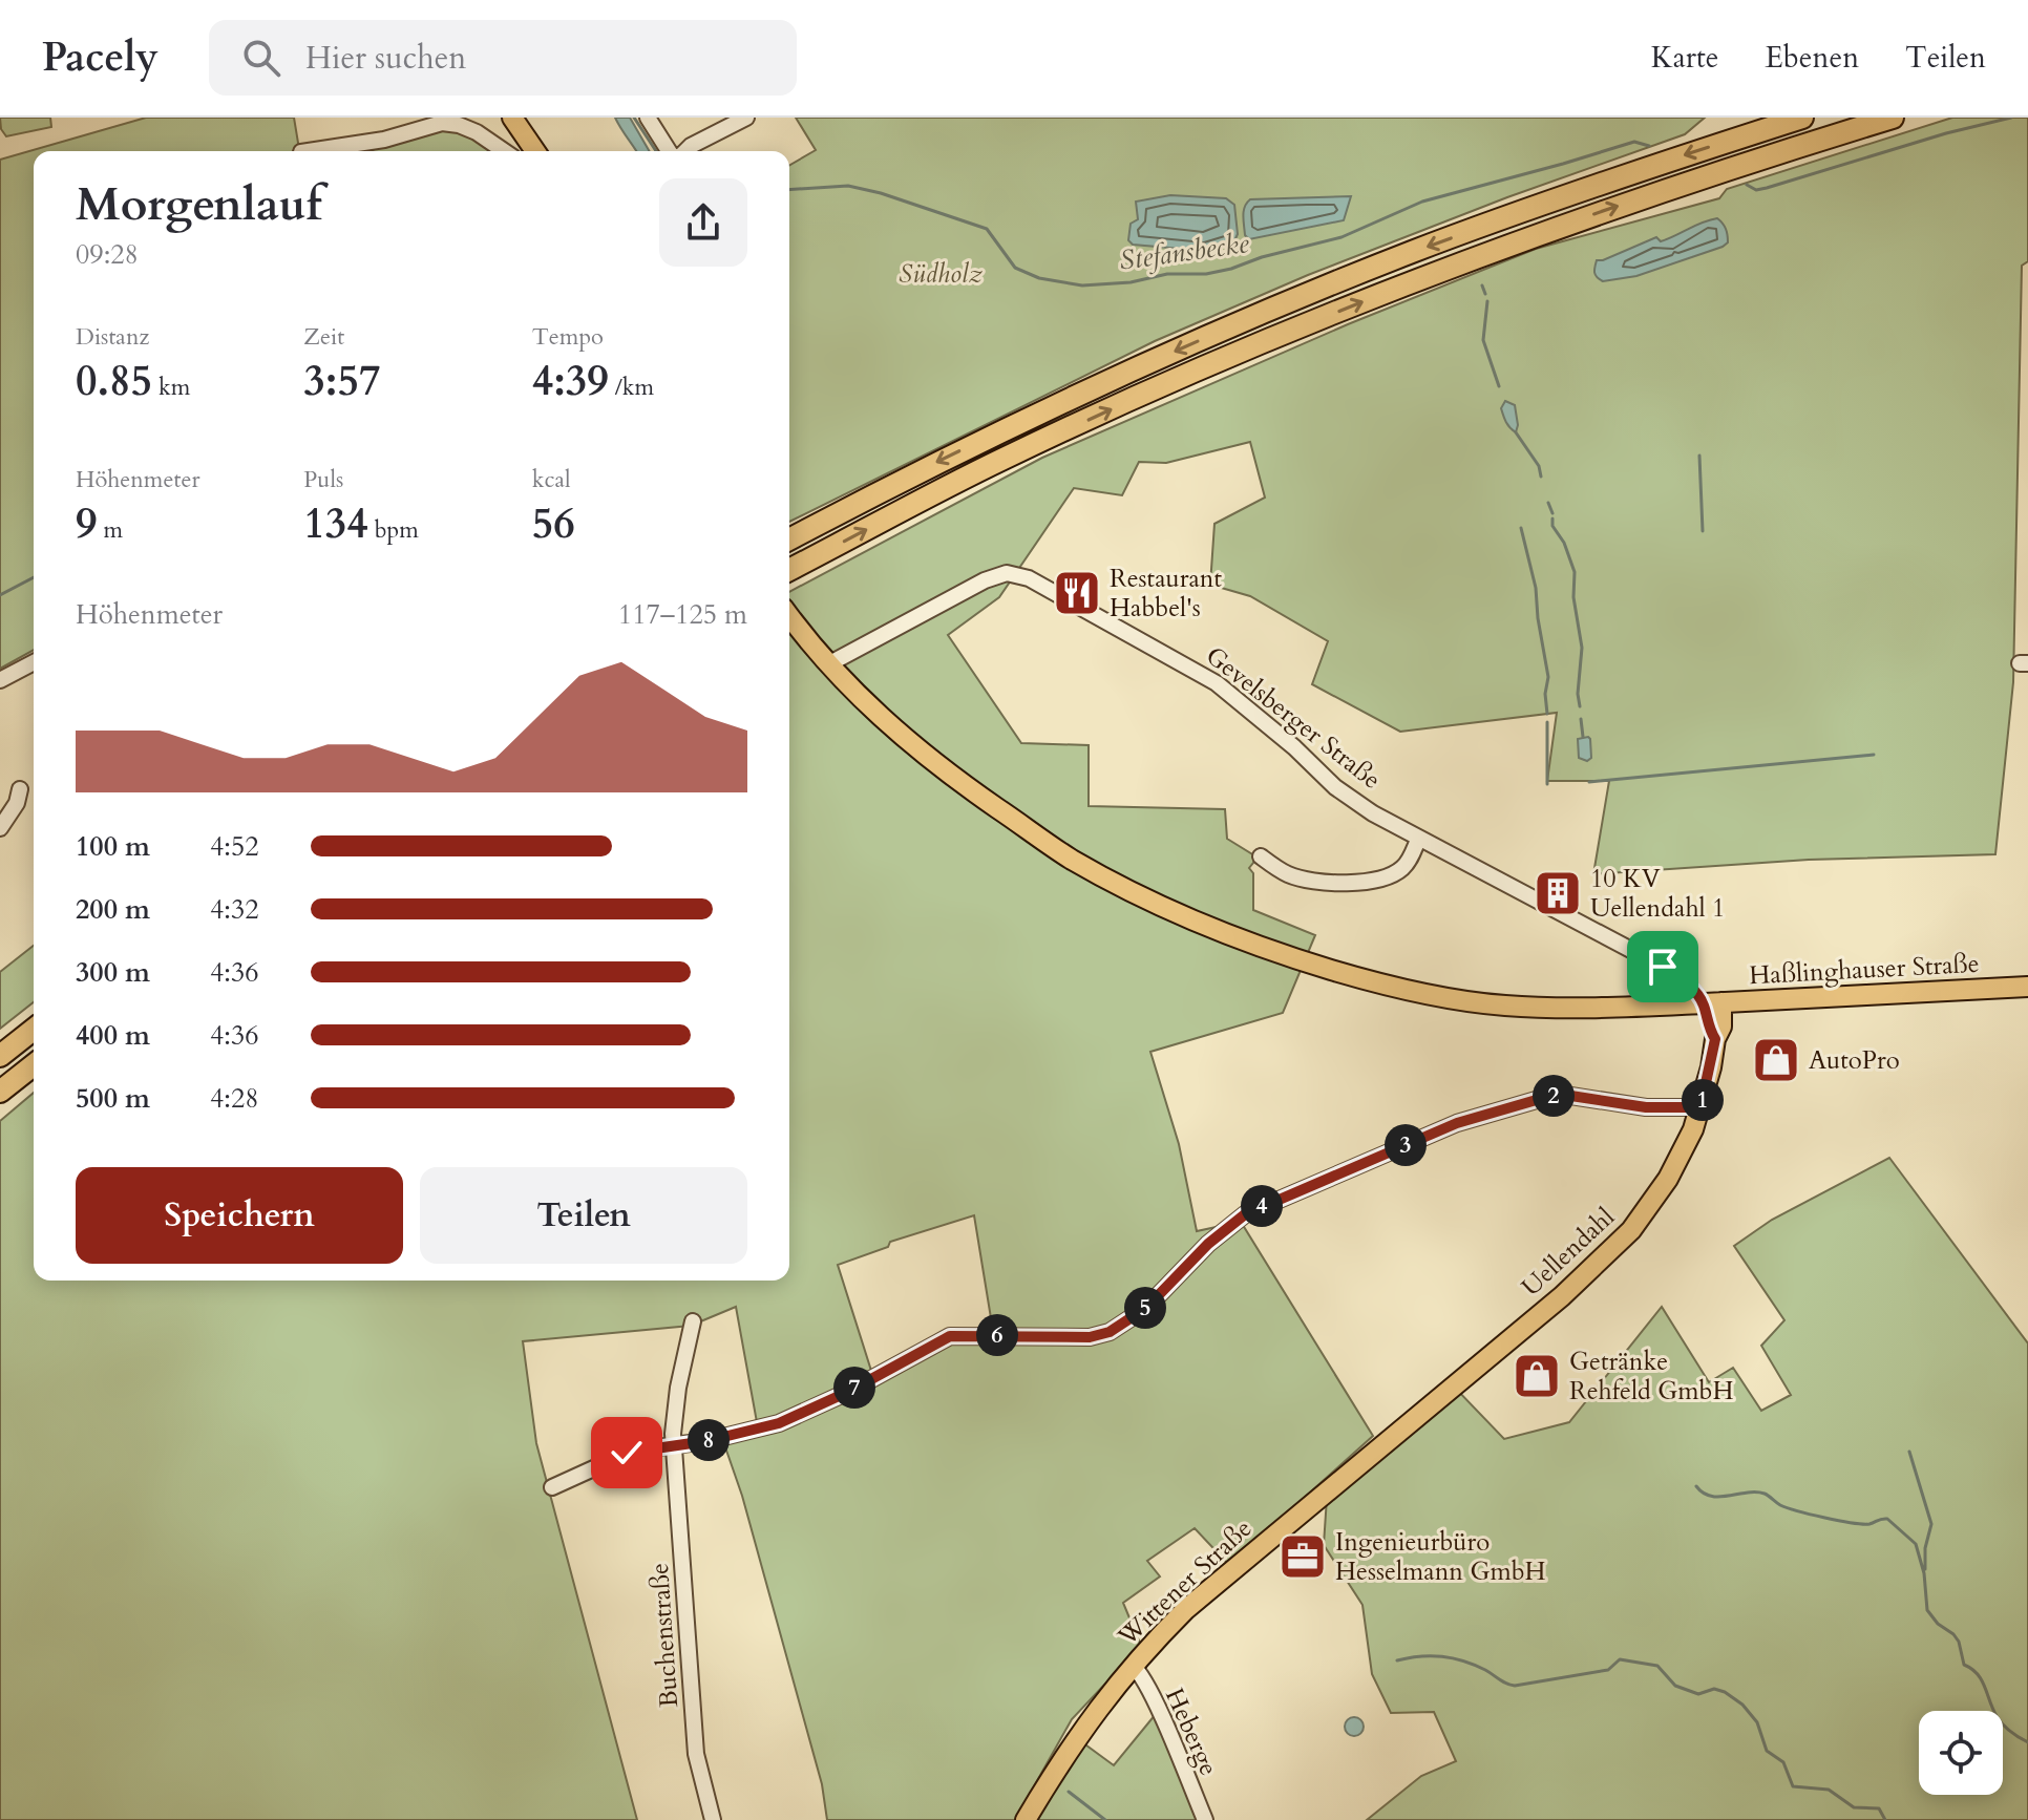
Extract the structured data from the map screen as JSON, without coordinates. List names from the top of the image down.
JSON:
{
  "streets": {
    "main road": ["Haßlinghauser Straße", "Uellendahl", "Wittener Straße"],
    "street": ["Gevelsberger Straße", "Buchenstraße", "Heberge"]
  },
  "crossings": [
    ["Gevelsberger Straße", "Haßlinghauser Straße"],
    ["Gevelsberger Straße", "Uellendahl"],
    ["Haßlinghauser Straße", "Uellendahl"],
    ["Uellendahl", "Wittener Straße"],
    ["Wittener Straße", "Heberge"]
  ],
  "water": ["Stefansbecke"],
  "parks": ["Südholz"],
  "places": {
    "restaurant": ["Restaurant Habbel's"],
    "building": ["10 KV Uellendahl 1"],
    "shop": ["AutoPro", "Getränke Rehfeld GmbH"],
    "office": ["Ingenieurbüro Hesselmann GmbH"]
  },
  "page": {
    "header": "Pacely",
    "search": "Hier suchen",
    "nav": ["Karte", "Ebenen", "Teilen"],
    "heading": ["Morgenlauf", "09:28"],
    "stats": [
      ["Distanz", "0.85 km"],
      ["Zeit", "3:57"],
      ["Tempo", "4:39 /km"],
      ["Höhenmeter", "9 m"],
      ["Puls", "134 bpm"],
      ["kcal", "56"]
    ],
    "chart": ["Höhenmeter", "117–125 m"],
    "list": [
      {
        "name": "100 m",
        "note": "4:52"
      },
      {
        "name": "200 m",
        "note": "4:32"
      },
      {
        "name": "300 m",
        "note": "4:36"
      },
      {
        "name": "400 m",
        "note": "4:36"
      },
      {
        "name": "500 m",
        "note": "4:28"
      }
    ],
    "pins": [
      "2",
      "1",
      "3",
      "4",
      "5",
      "6",
      "7",
      "8"
    ],
    "buttons": ["Speichern", "Teilen"]
  }
}
